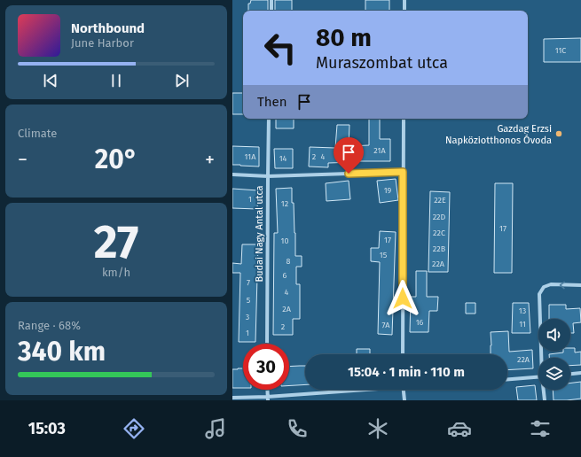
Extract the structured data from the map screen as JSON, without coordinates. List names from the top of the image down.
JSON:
{
  "streets": {
    "street": ["Budai Nagy Antal utca"]
  },
  "places": ["Gazdag Erzsi Napköziotthonos Óvoda"],
  "house_numbers": [
    "11C",
    "21A",
    "11A",
    "2",
    "4",
    "14",
    "19",
    "1",
    "22E",
    "12",
    "22D",
    "17",
    "22C",
    "17",
    "10",
    "22B",
    "15",
    "8",
    "22A",
    "6",
    "7",
    "4",
    "5",
    "2A",
    "13",
    "3",
    "16",
    "11",
    "7A",
    "2",
    "1",
    "22A"
  ],
  "page": {
    "turn": ["80 m", "Muraszombat utca"],
    "song": ["Northbound", "June Harbor"],
    "then": "Then",
    "tile": [
      "Climate",
      ["27", "km/h"],
      ["Range · 68%", "340 km"]
    ],
    "heat": ["−", "20°", "+"],
    "limit": "30",
    "trip": "15:04 · 1 min · 110 m",
    "tabs": "15:03"
  }
}
